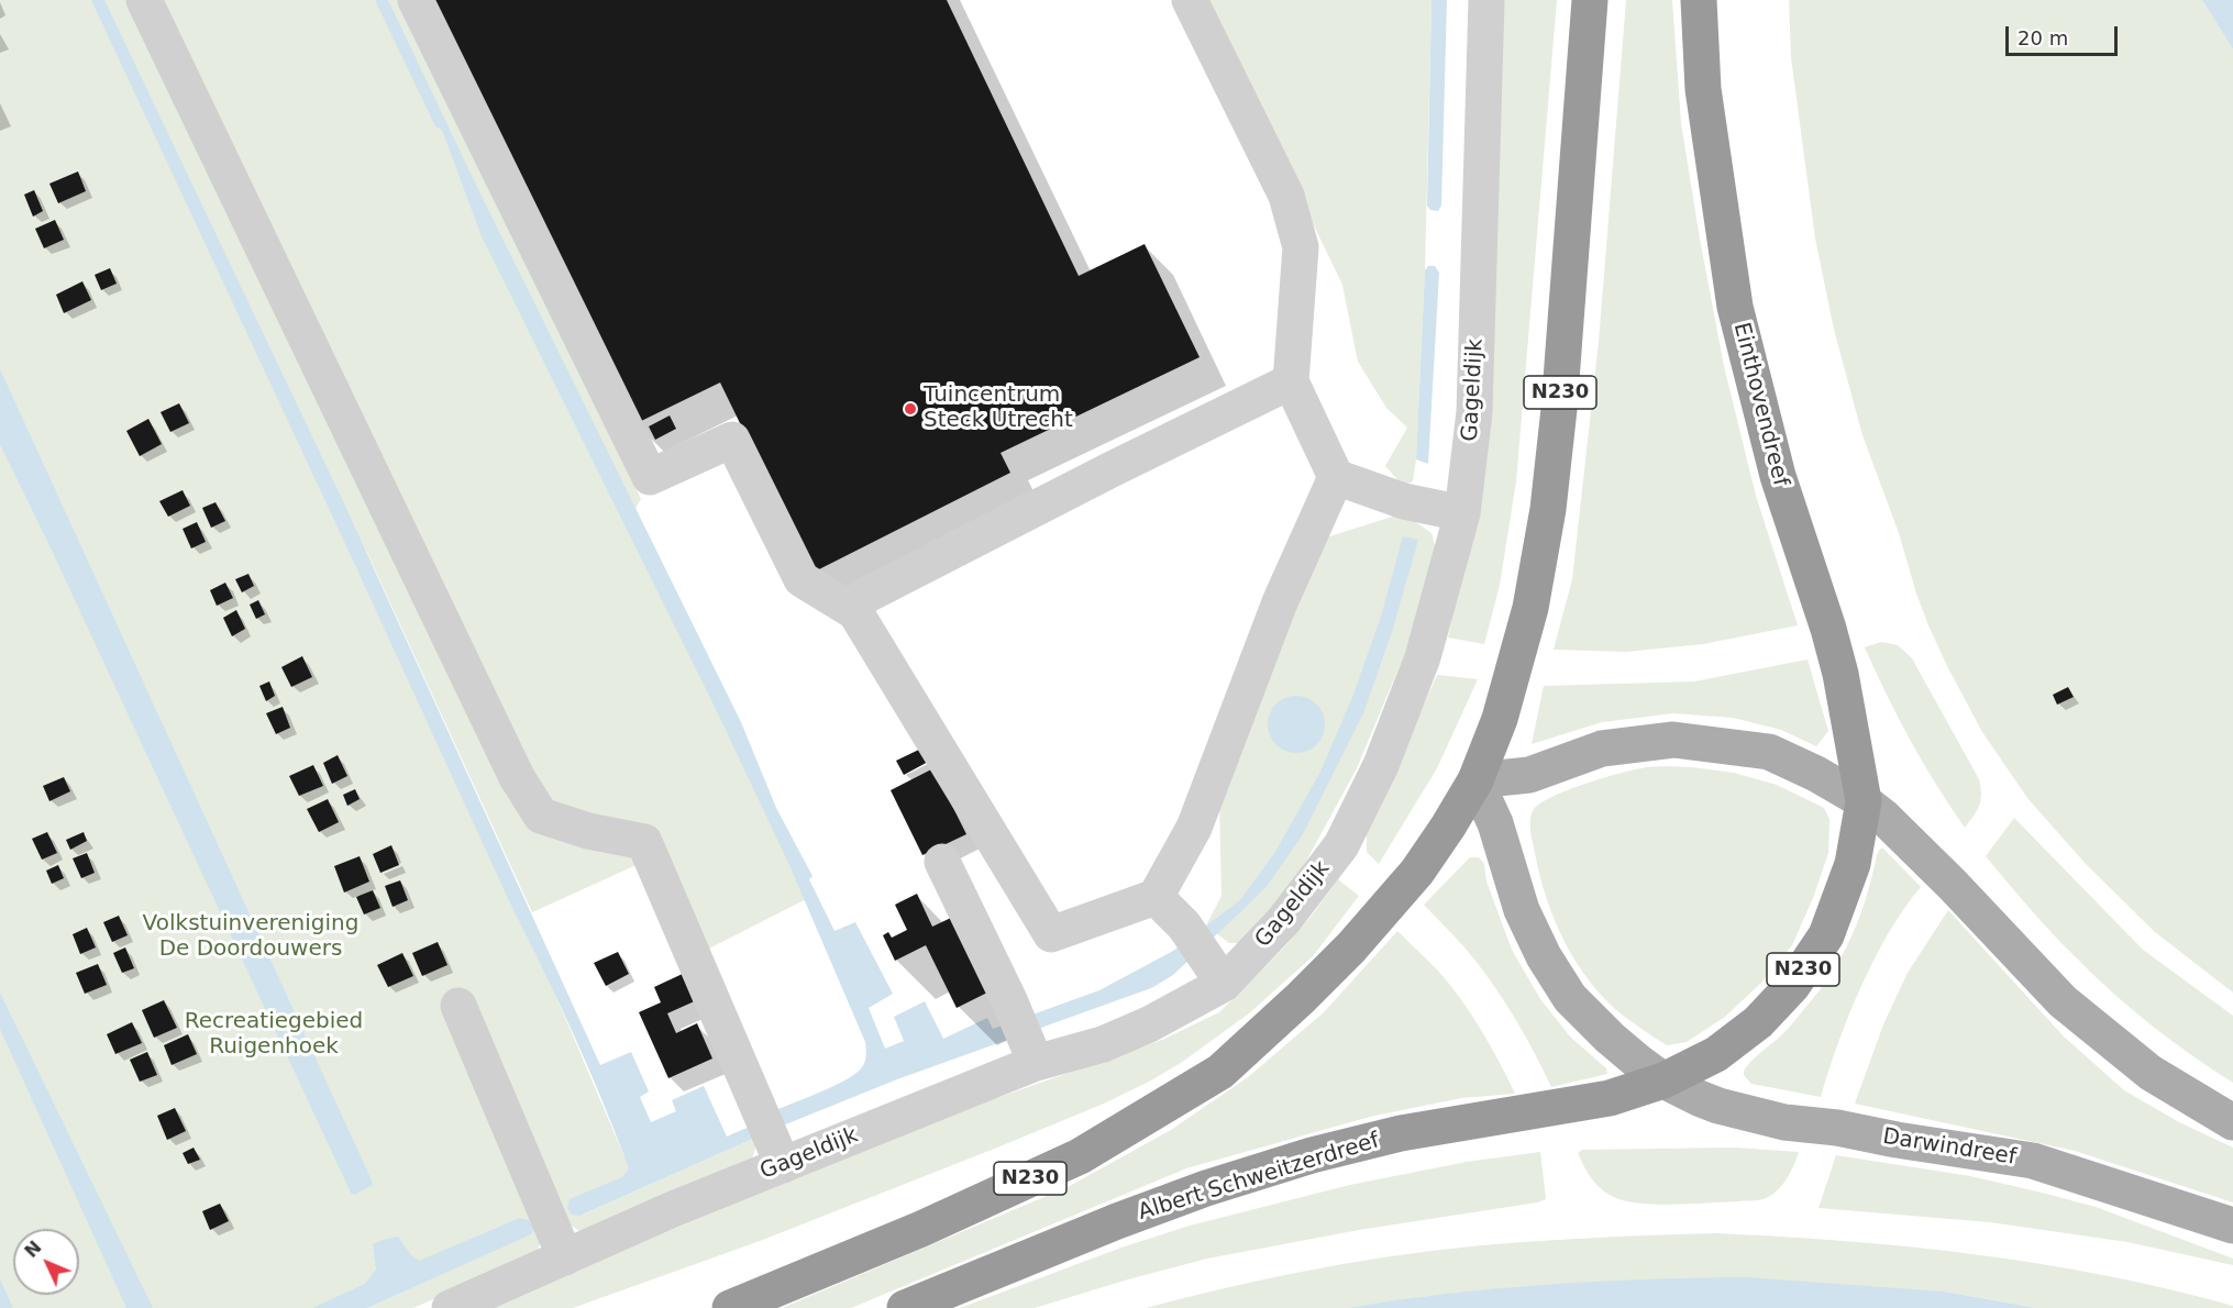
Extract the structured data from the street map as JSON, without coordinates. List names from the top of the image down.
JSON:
{
  "streets": {
    "highway": ["N230", "Einthovendreef", "Albert Schweitzerdreef"],
    "main road": ["Darwindreef"],
    "street": ["Gageldijk"]
  },
  "crossings": [
    ["N230", "Einthovendreef"],
    ["N230", "Darwindreef"],
    ["N230", "Albert Schweitzerdreef"],
    ["Darwindreef", "Albert Schweitzerdreef"]
  ],
  "parks": ["Volkstuinvereniging De Doordouwers", "Recreatiegebied Ruigenhoek"],
  "places": ["Tuincentrum Steck Utrecht"],
  "scale_bar": "20 m",
  "north": "top left"
}
